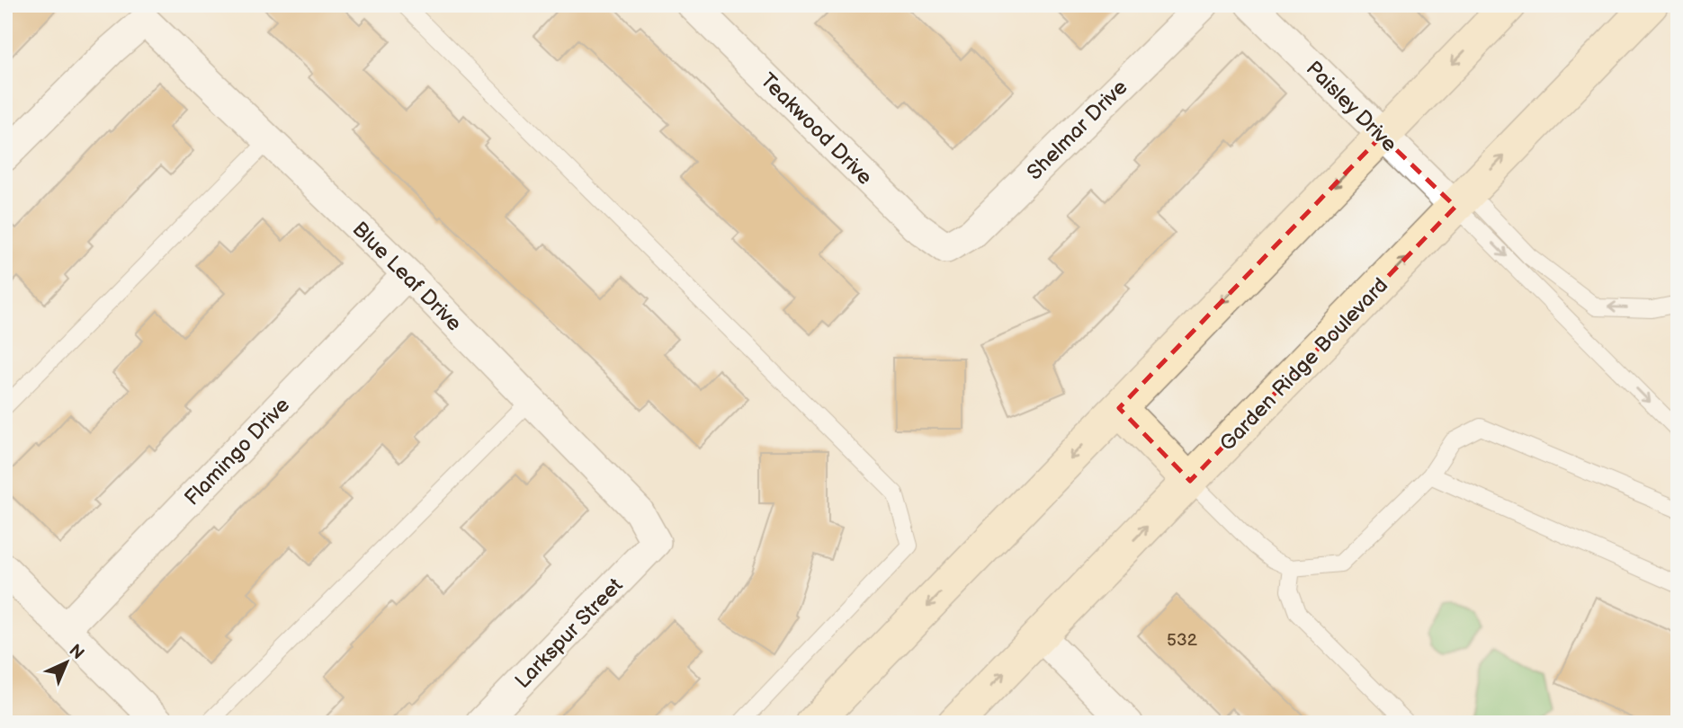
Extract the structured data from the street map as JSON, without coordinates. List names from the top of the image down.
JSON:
{
  "streets": {
    "main road": ["Garden Ridge Boulevard"],
    "street": [
      "Paisley Drive",
      "Teakwood Drive",
      "Shelmar Drive",
      "Blue Leaf Drive",
      "Flamingo Drive",
      "Larkspur Street"
    ]
  },
  "crossings": [
    ["Paisley Drive", "Garden Ridge Boulevard"],
    ["Teakwood Drive", "Shelmar Drive"],
    ["Blue Leaf Drive", "Flamingo Drive"],
    ["Blue Leaf Drive", "Larkspur Street"]
  ],
  "house_numbers": ["532"],
  "north": "top right"
}
